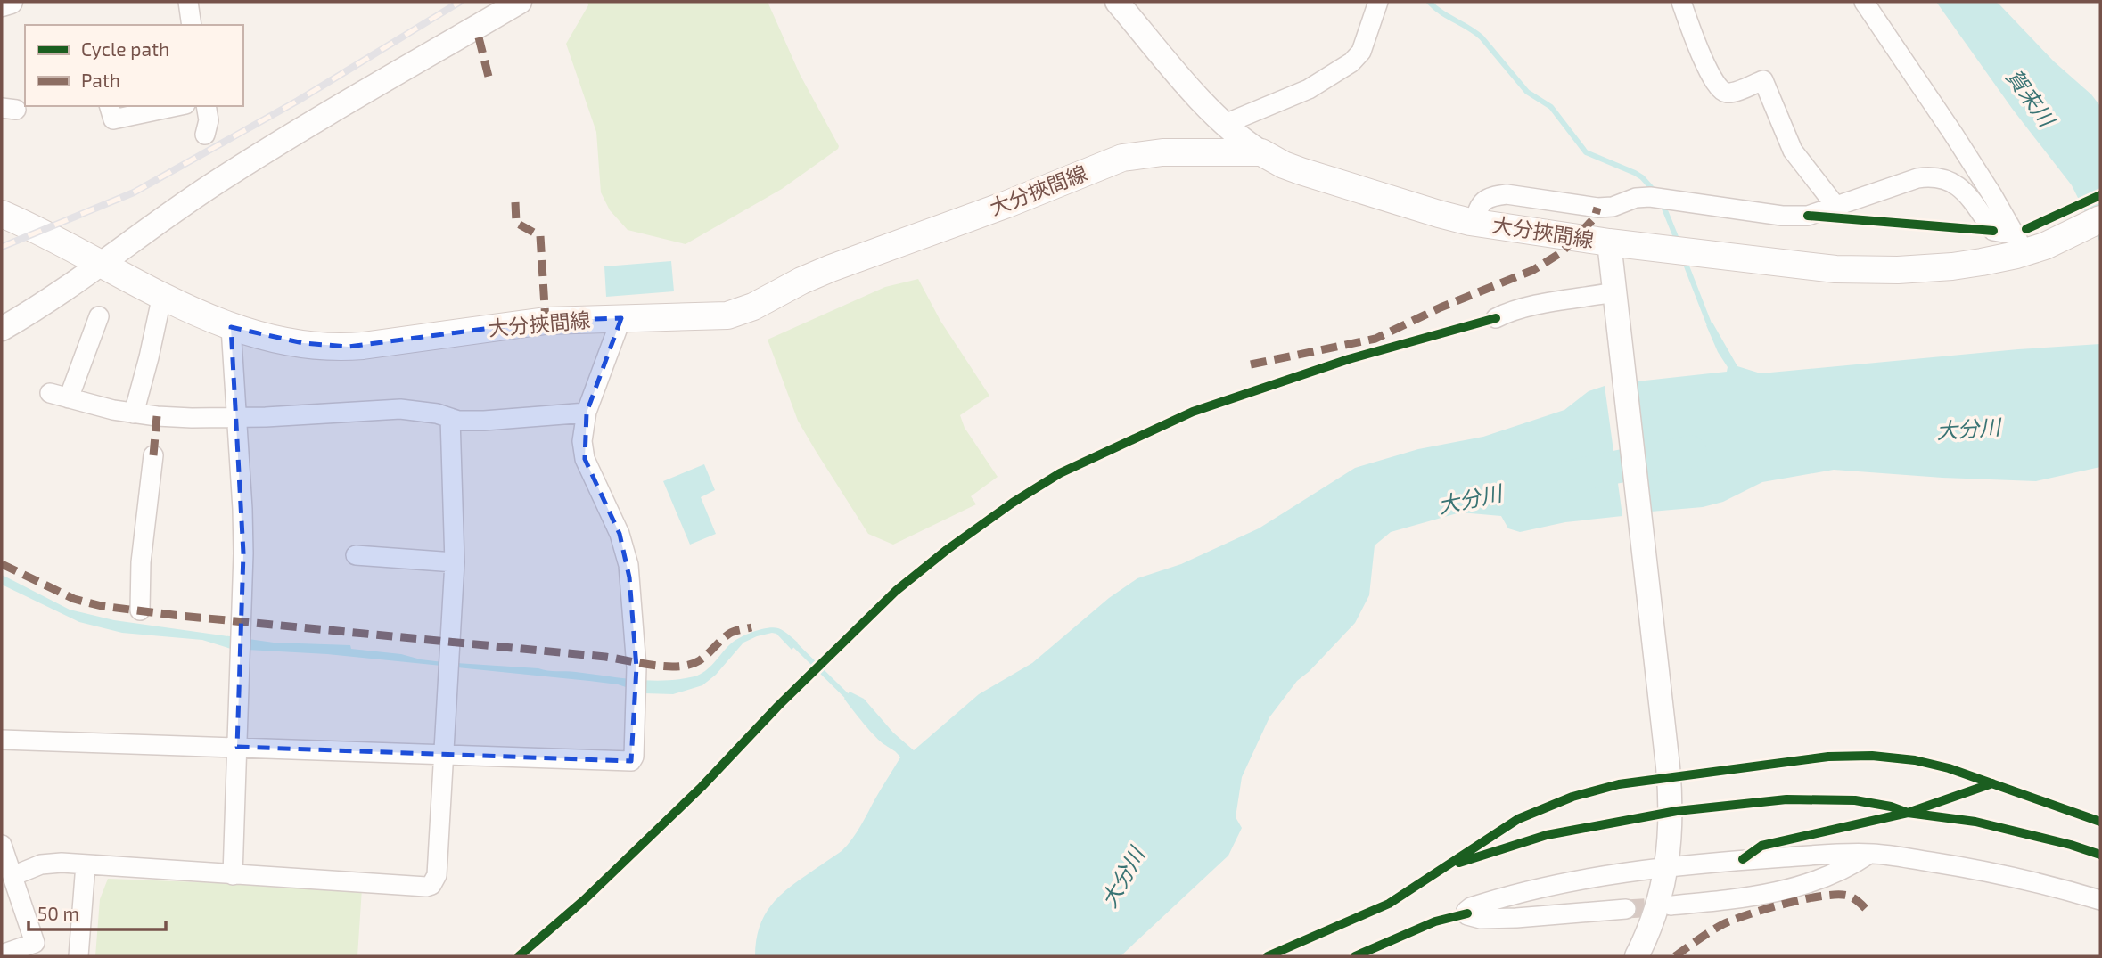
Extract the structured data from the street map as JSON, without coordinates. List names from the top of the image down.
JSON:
{
  "streets": {
    "main road": ["大分挾間線"]
  },
  "water": ["賀来川", "大分川"],
  "legend": ["Cycle path", "Path"],
  "scale_bar": "50 m"
}
